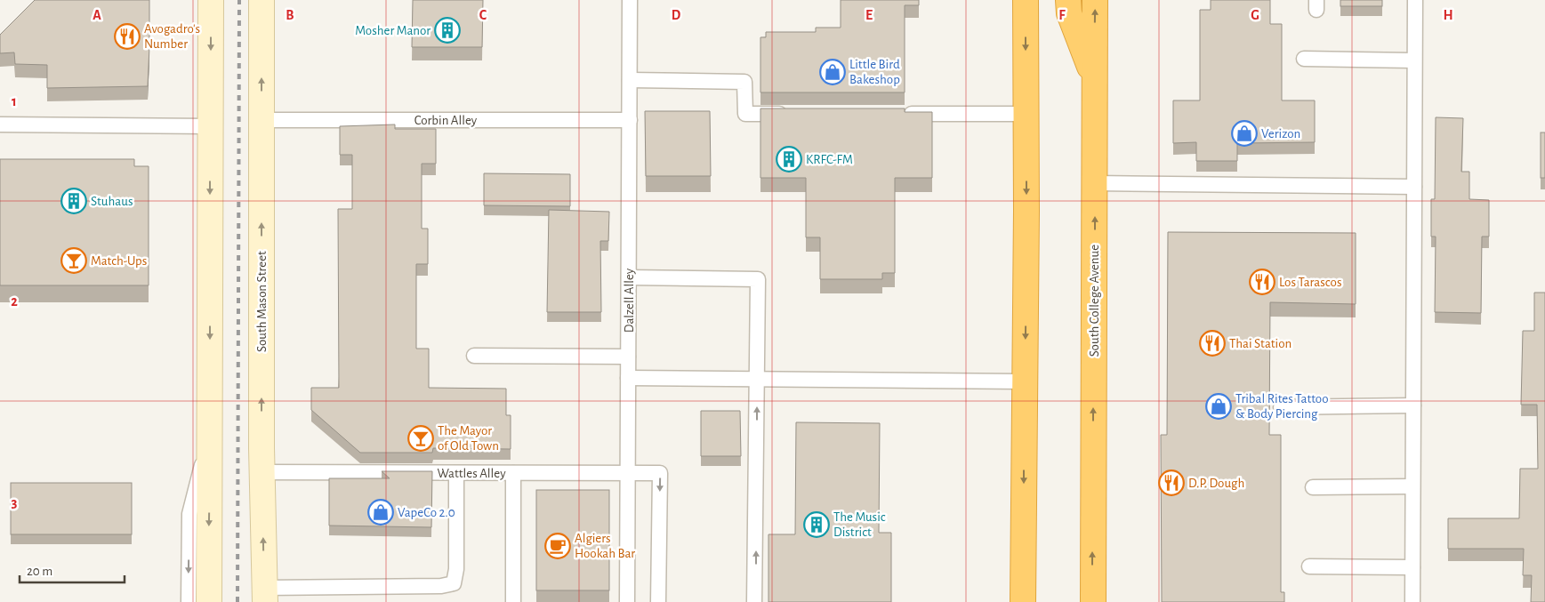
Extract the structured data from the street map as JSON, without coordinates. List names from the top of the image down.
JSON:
{
  "streets": {
    "highway": ["South College Avenue"],
    "street": ["South Mason Street"],
    "lane": ["Corbin Alley", "Dalzell Alley", "Wattles Alley"]
  },
  "crossings": [
    ["Corbin Alley", "Dalzell Alley"],
    ["Corbin Alley", "South Mason Street"],
    ["Dalzell Alley", "Wattles Alley"],
    ["South Mason Street", "Wattles Alley"]
  ],
  "places": {
    "building": [
      "Mosher Manor",
      "KRFC-FM",
      "Stuhaus",
      "The Music District"
    ],
    "restaurant": [
      "Avogadro's Number",
      "Los Tarascos",
      "Thai Station",
      "D.P. Dough"
    ],
    "shop": [
      "Little Bird Bakeshop",
      "Verizon",
      "Tribal Rites Tattoo & Body Piercing",
      "VapeCo 2.0"
    ],
    "bar": ["Match-Ups", "The Mayor of Old Town"],
    "cafe": ["Algiers Hookah Bar"]
  },
  "scale_bar": "20 m",
  "grid": {
    "columns": [
      "A",
      "B",
      "C",
      "D",
      "E",
      "F",
      "G",
      "H"
    ],
    "rows": ["1", "2", "3"]
  }
}
